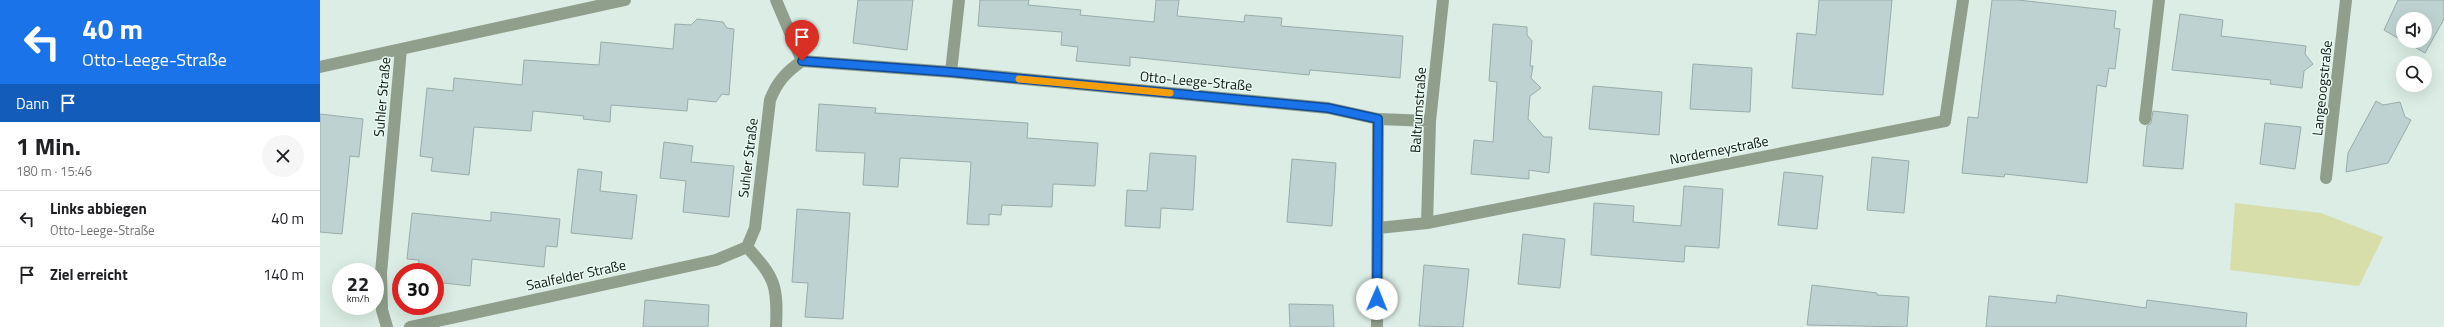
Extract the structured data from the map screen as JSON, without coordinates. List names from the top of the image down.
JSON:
{
  "streets": {
    "street": [
      "Otto-Leege-Straße",
      "Langeoogstraße",
      "Suhler Straße",
      "Baltrumstraße",
      "Norderneystraße",
      "Saalfelder Straße"
    ]
  },
  "crossings": [
    ["Otto-Leege-Straße", "Suhler Straße"],
    ["Otto-Leege-Straße", "Baltrumstraße"],
    ["Suhler Straße", "Saalfelder Straße"],
    ["Baltrumstraße", "Norderneystraße"]
  ],
  "page": {
    "turn": ["40 m", "Otto-Leege-Straße"],
    "then": "Dann",
    "heading": ["1 Min.", "180 m · 15:46"],
    "list": [
      {
        "name": "Links abbiegen",
        "note": "Otto-Leege-Straße",
        "value": "40 m"
      },
      {
        "name": "Ziel erreicht",
        "value": "140 m"
      }
    ],
    "speed": "22 km/h",
    "limit": "30"
  }
}
